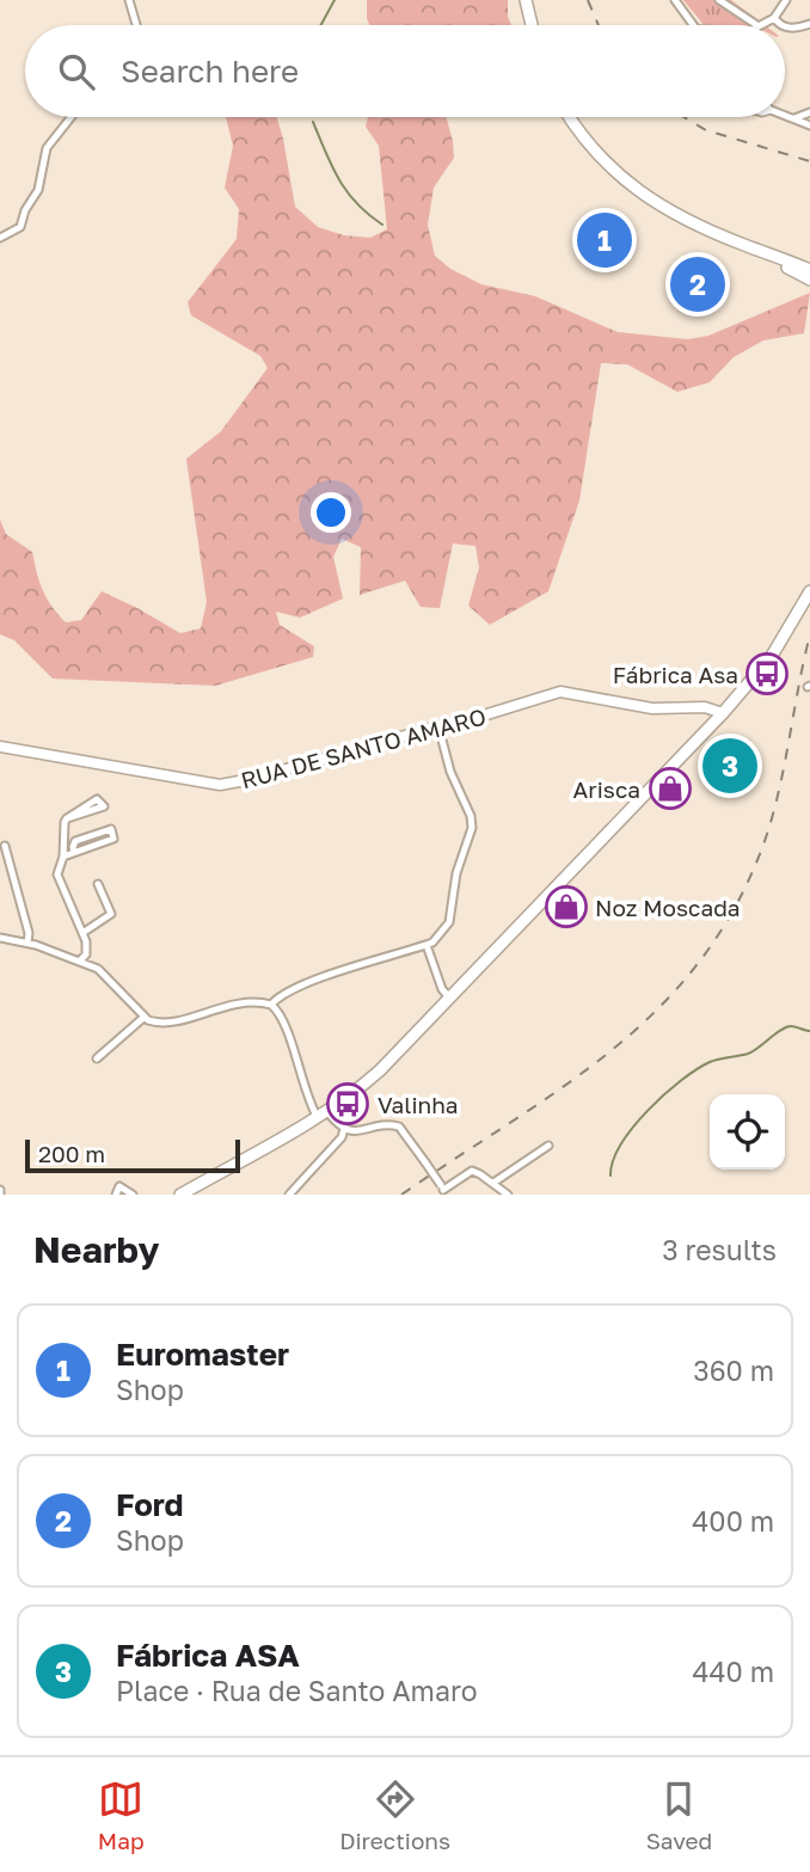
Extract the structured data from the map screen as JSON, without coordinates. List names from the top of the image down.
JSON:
{
  "streets": {
    "street": ["RUA DE SANTO AMARO"]
  },
  "places": {
    "bus stop": ["Fábrica Asa", "Valinha"],
    "shop": ["Arisca", "Noz Moscada"]
  },
  "scale_bar": "200 m",
  "page": {
    "search": "Search here",
    "pins": ["1", "2", "3"],
    "scale": "200 m",
    "heading": ["Nearby", "3 results"],
    "list": [
      {
        "mark": "1",
        "name": "Euromaster",
        "note": "Shop",
        "value": "360 m"
      },
      {
        "mark": "2",
        "name": "Ford",
        "note": "Shop",
        "value": "400 m"
      },
      {
        "mark": "3",
        "name": "Fábrica ASA",
        "note": "Place · Rua de Santo Amaro",
        "value": "440 m"
      }
    ],
    "nav": ["Map", "Directions", "Saved"]
  }
}
